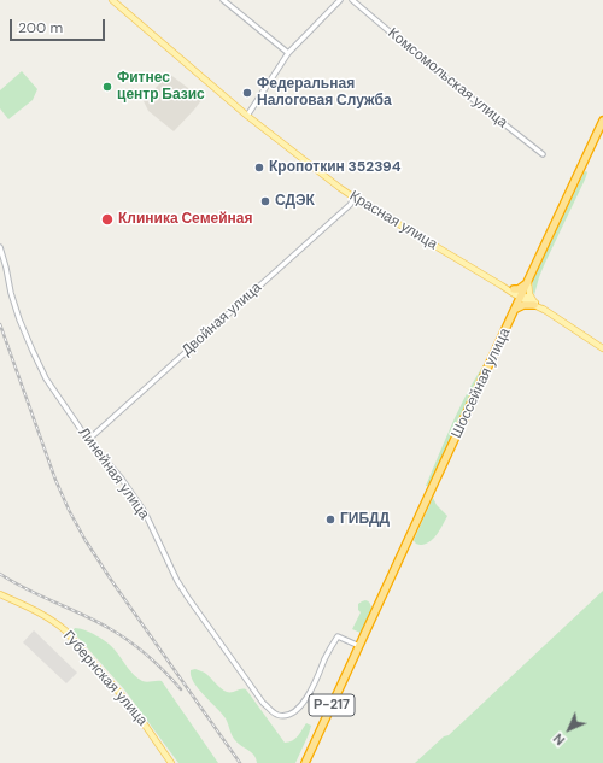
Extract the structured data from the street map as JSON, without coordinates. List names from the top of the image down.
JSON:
{
  "streets": {
    "highway": ["Шоссейная улица", "Р-217"],
    "main road": ["Красная улица", "Губернская улица"],
    "street": ["Комсомольская улица", "Двойная улица", "Линейная улица"]
  },
  "crossings": [
    ["Красная улица", "Двойная улица"],
    ["Красная улица", "Шоссейная улица"],
    ["Двойная улица", "Линейная улица"],
    ["Шоссейная улица", "Линейная улица"]
  ],
  "places": [
    "Фитнес центр Базис",
    "Федеральная Налоговая Служба",
    "Кропоткин 352394",
    "СДЭК",
    "Клиника Семейная",
    "ГИБДД"
  ],
  "scale_bar": "200 m",
  "north": "bottom left"
}
